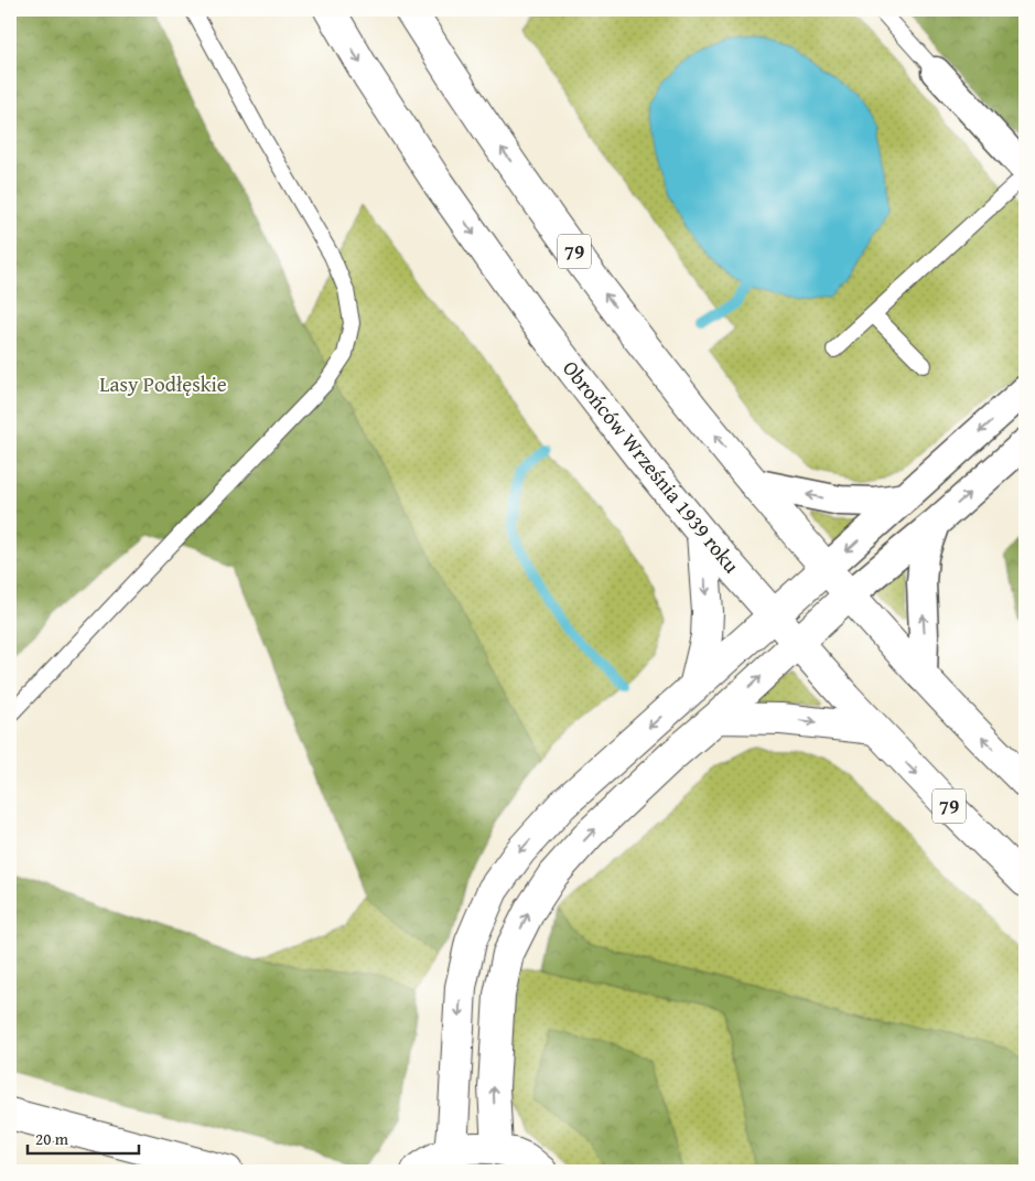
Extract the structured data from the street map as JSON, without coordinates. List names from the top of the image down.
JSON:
{
  "streets": {
    "street": ["79", "Obrońców Września 1939 roku"]
  },
  "parks": ["Lasy Podłęskie"],
  "scale_bar": "20 m"
}
